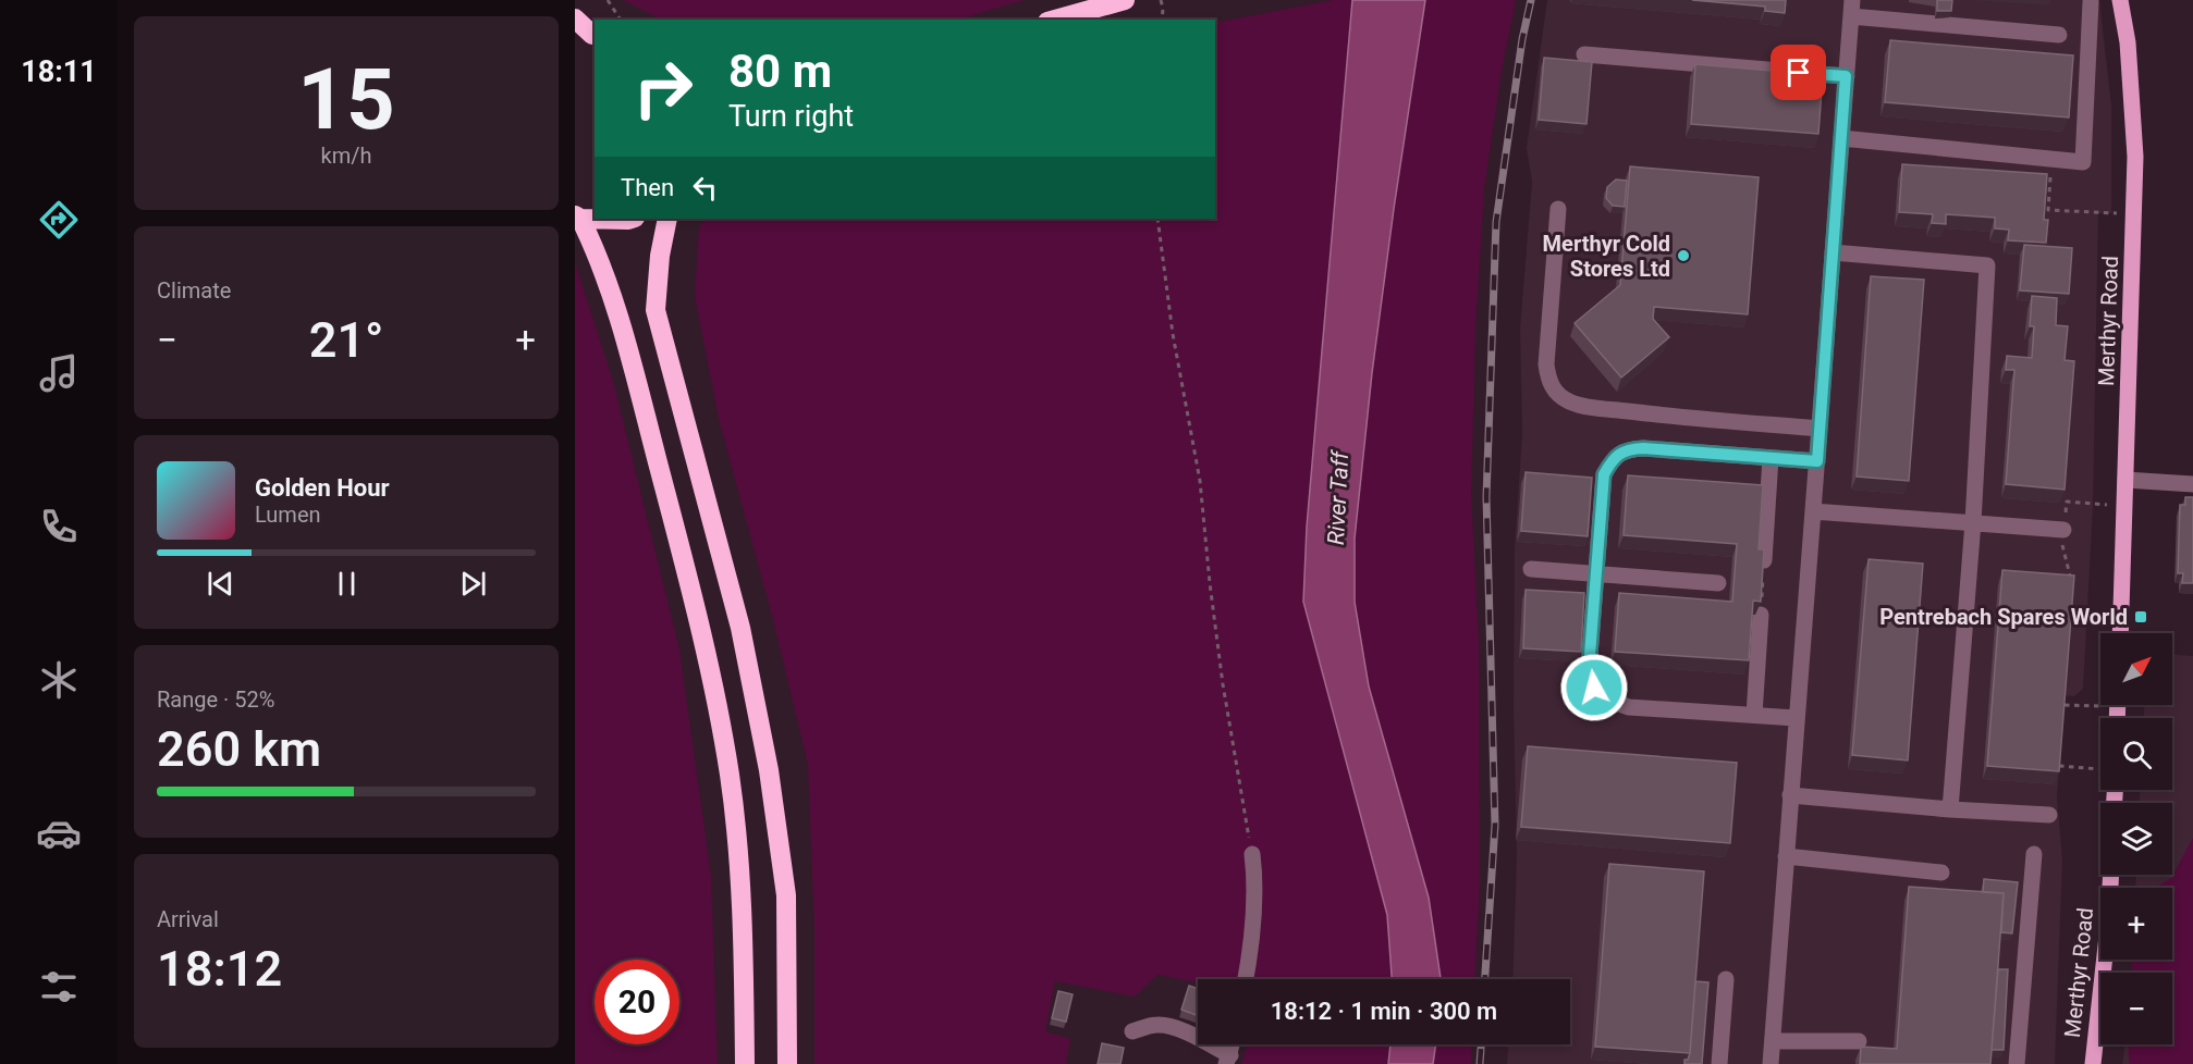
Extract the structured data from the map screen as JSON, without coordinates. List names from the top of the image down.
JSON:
{
  "streets": {
    "main road": ["Merthyr Road"]
  },
  "water": ["River Taff"],
  "places": {
    "other": ["Merthyr Cold Stores Ltd"],
    "transit": ["Pentrebach Spares World"]
  },
  "north": "top right",
  "page": {
    "tabs": "18:11",
    "tile": [
      ["15", "km/h"],
      "Climate",
      ["Range · 52%", "260 km"],
      ["Arrival", "18:12"]
    ],
    "turn": ["80 m", "Turn right"],
    "then": "Then",
    "heat": ["−", "21°", "+"],
    "song": ["Golden Hour", "Lumen"],
    "map_buttons": ["+", "−"],
    "limit": "20",
    "trip": "18:12 · 1 min · 300 m"
  }
}
